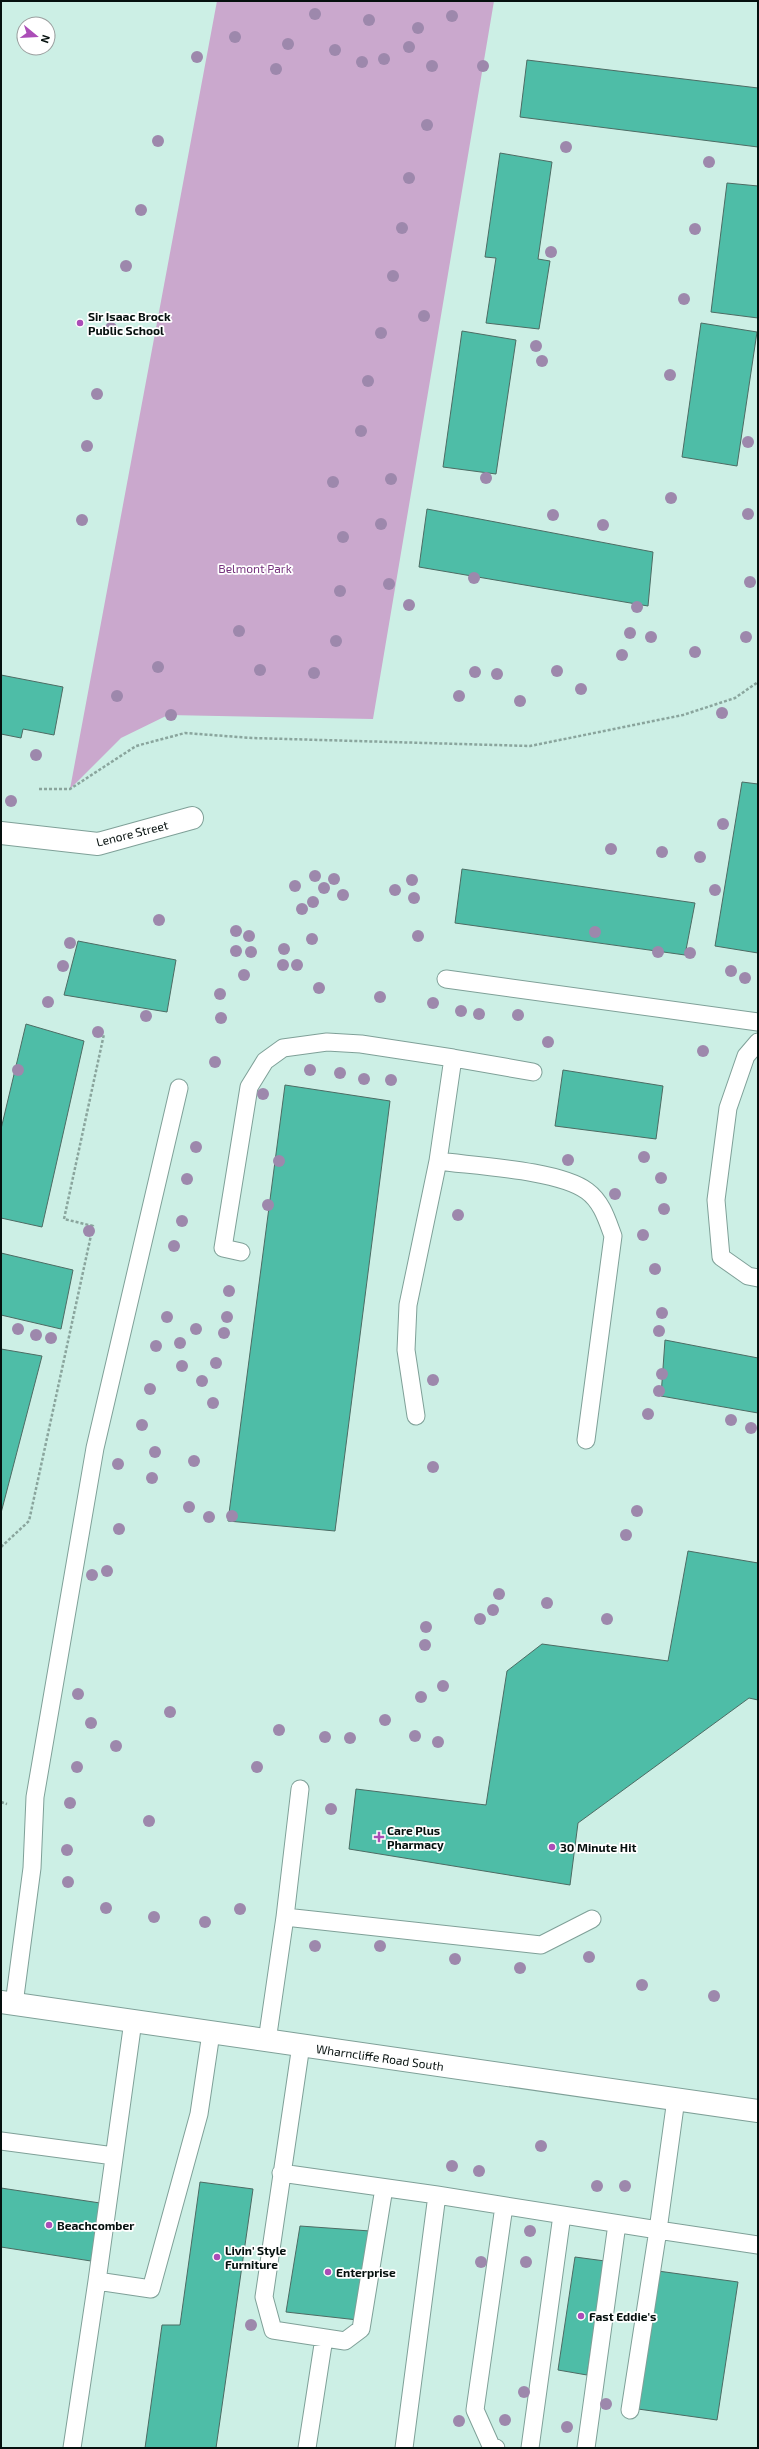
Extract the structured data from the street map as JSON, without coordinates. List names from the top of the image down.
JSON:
{
  "streets": {
    "main road": ["Lenore Street", "Wharncliffe Road South"]
  },
  "parks": ["Belmont Park"],
  "places": {
    "other": [
      "Sir Isaac Brock Public School",
      "30 Minute Hit",
      "Beachcomber",
      "Livin' Style Furniture",
      "Enterprise",
      "Fast Eddie's"
    ],
    "health": ["Care Plus Pharmacy"]
  },
  "north": "right"
}
